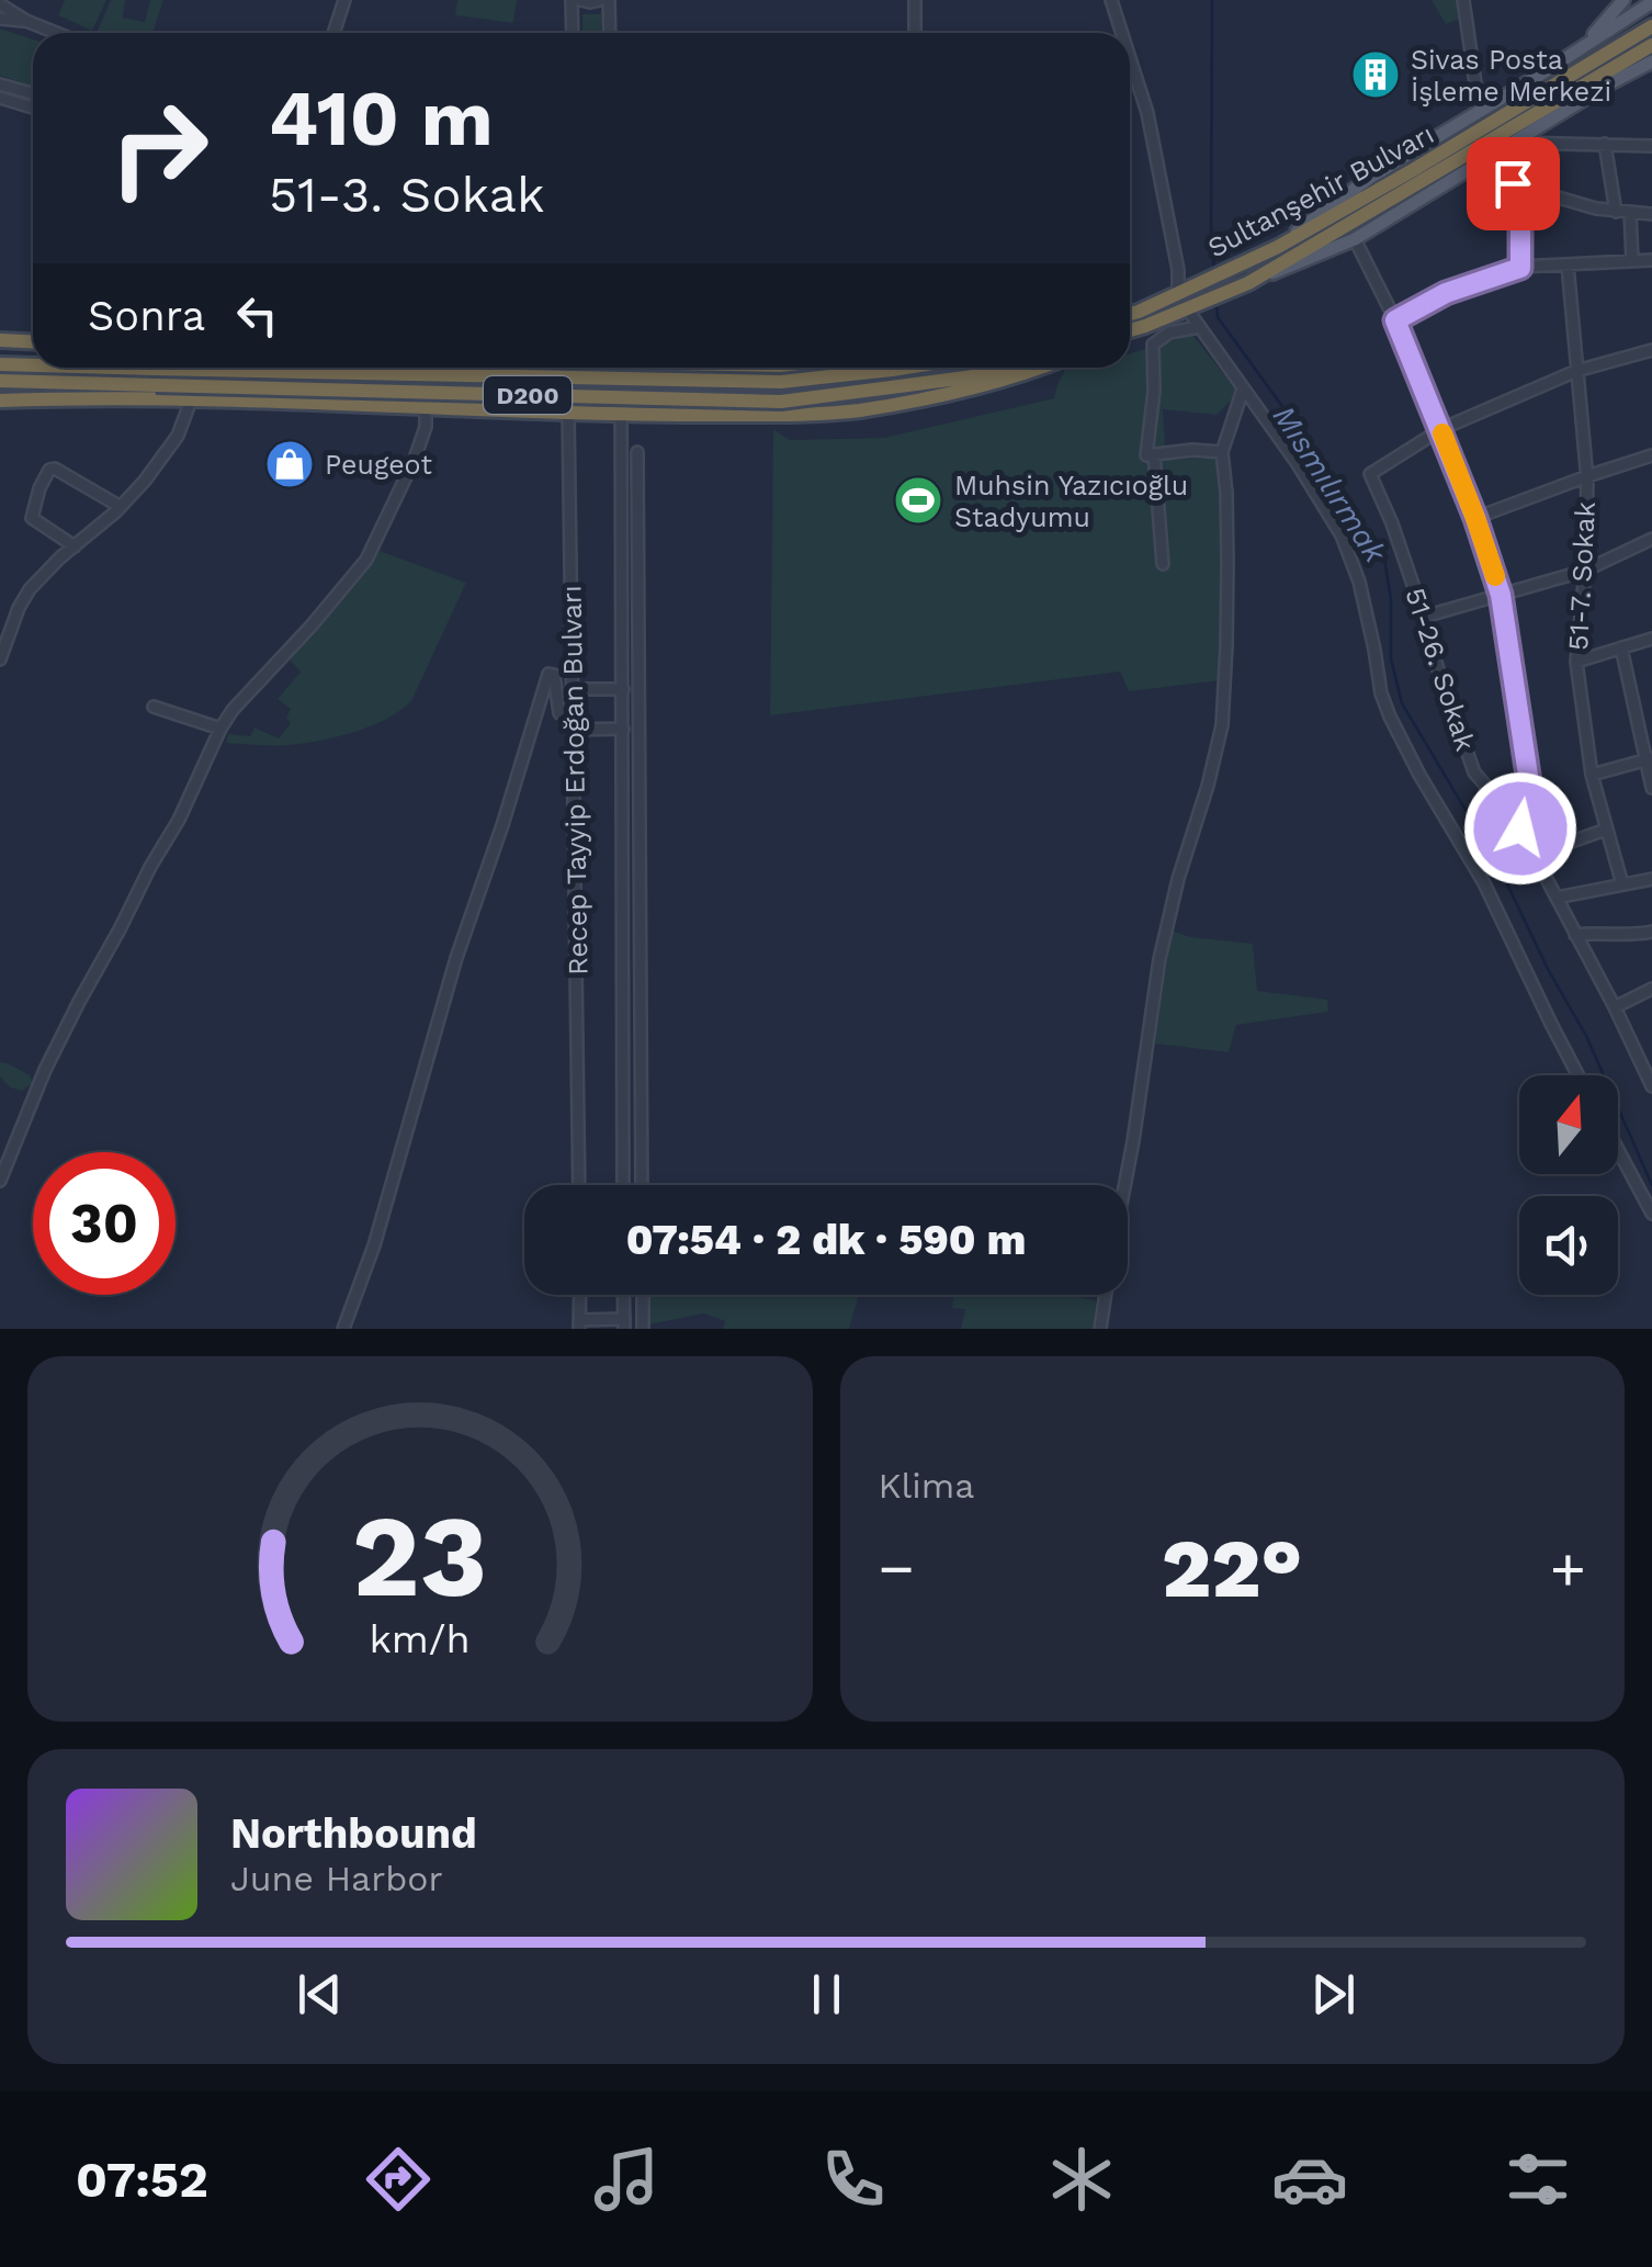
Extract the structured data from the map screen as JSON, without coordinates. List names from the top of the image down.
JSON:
{
  "streets": {
    "highway": ["Sultanşehir Bulvarı", "D200"],
    "street": ["51-7. Sokak", "51-26. Sokak", "Recep Tayyip Erdoğan Bulvarı"]
  },
  "water": ["Mısmılırmak"],
  "places": {
    "building": ["Sivas Posta İşleme Merkezi"],
    "shop": ["Peugeot"],
    "sports": ["Muhsin Yazıcıoğlu Stadyumu"]
  },
  "north": "top",
  "page": {
    "turn": ["410 m", "51-3. Sokak"],
    "then": "Sonra",
    "limit": "30",
    "trip": "07:54 · 2 dk · 590 m",
    "tile": "Klima",
    "heat": ["−", "22°", "+"],
    "song": ["Northbound", "June Harbor"],
    "tabs": "07:52",
    "gauge": ["23", "km/h"]
  }
}
